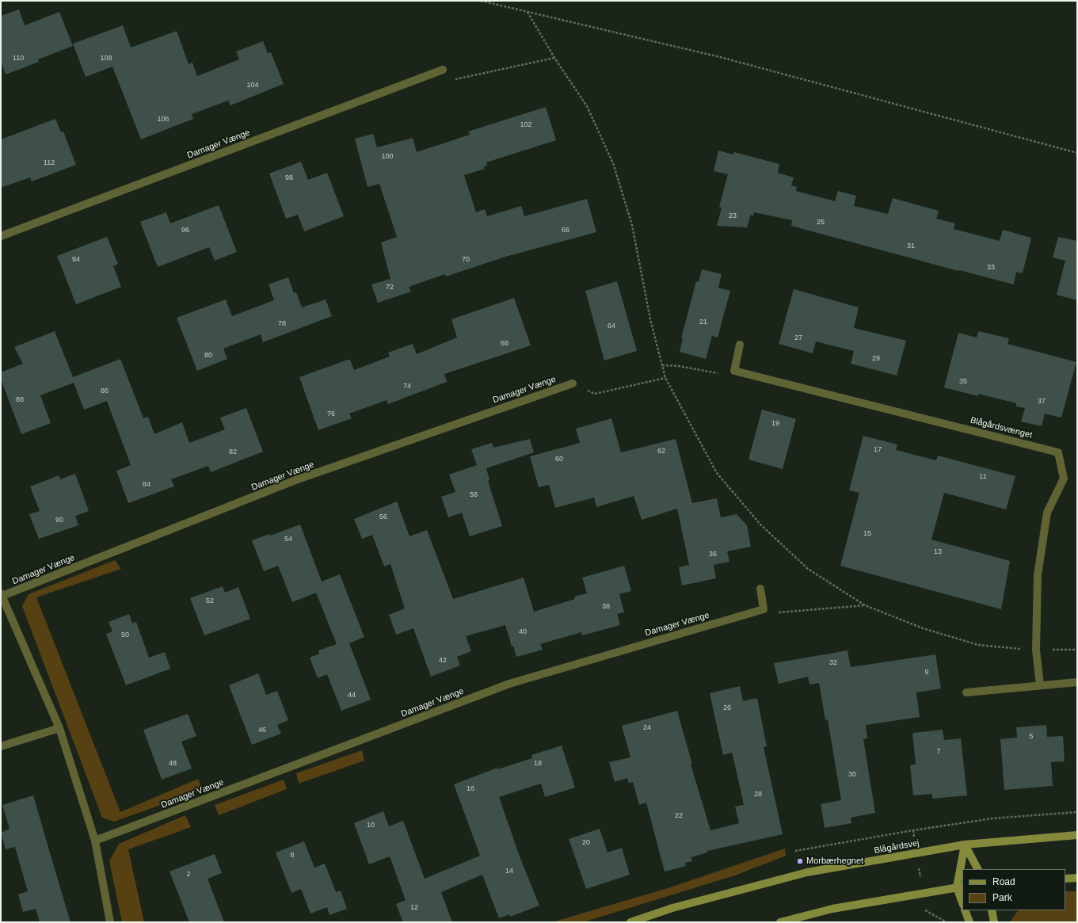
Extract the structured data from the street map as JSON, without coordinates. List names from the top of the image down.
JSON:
{
  "streets": {
    "street": ["Damager Vænge", "Blågårdsvænget", "Blågårdsvej"]
  },
  "places": ["Morbærhegnet"],
  "house_numbers": [
    "110",
    "108",
    "104",
    "106",
    "102",
    "100",
    "112",
    "98",
    "23",
    "25",
    "96",
    "66",
    "31",
    "94",
    "70",
    "33",
    "72",
    "21",
    "78",
    "64",
    "27",
    "68",
    "80",
    "29",
    "35",
    "74",
    "86",
    "88",
    "37",
    "76",
    "19",
    "17",
    "62",
    "82",
    "60",
    "11",
    "84",
    "58",
    "56",
    "90",
    "15",
    "54",
    "13",
    "36",
    "52",
    "38",
    "40",
    "50",
    "42",
    "32",
    "9",
    "44",
    "26",
    "24",
    "46",
    "5",
    "7",
    "48",
    "18",
    "30",
    "16",
    "28",
    "22",
    "10",
    "20",
    "8",
    "14",
    "2",
    "12"
  ],
  "legend": ["Road", "Park"]
}
